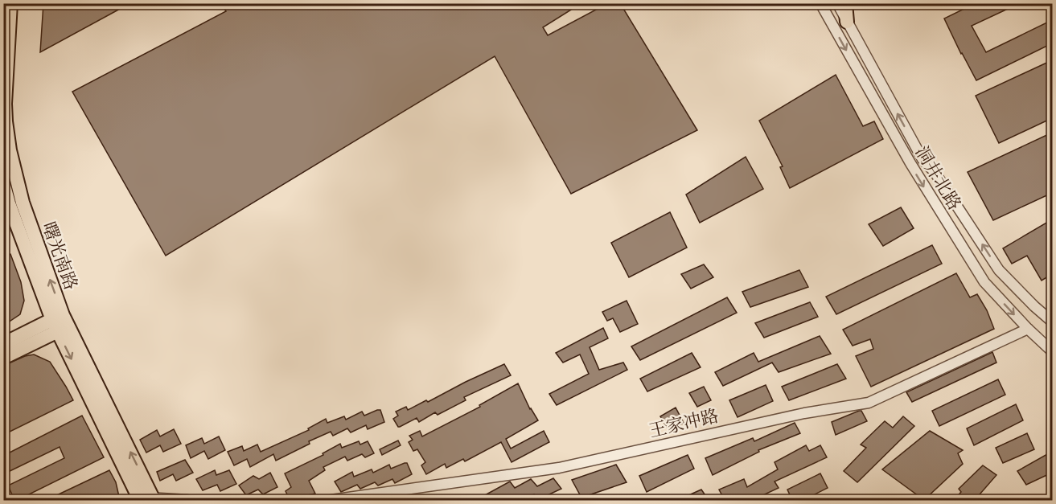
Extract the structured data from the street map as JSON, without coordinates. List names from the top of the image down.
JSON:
{
  "streets": {
    "main road": ["曙光南路"],
    "street": ["洞井北路", "王家冲路"]
  },
  "crossings": [
    ["洞井北路", "王家冲路"]
  ]
}
